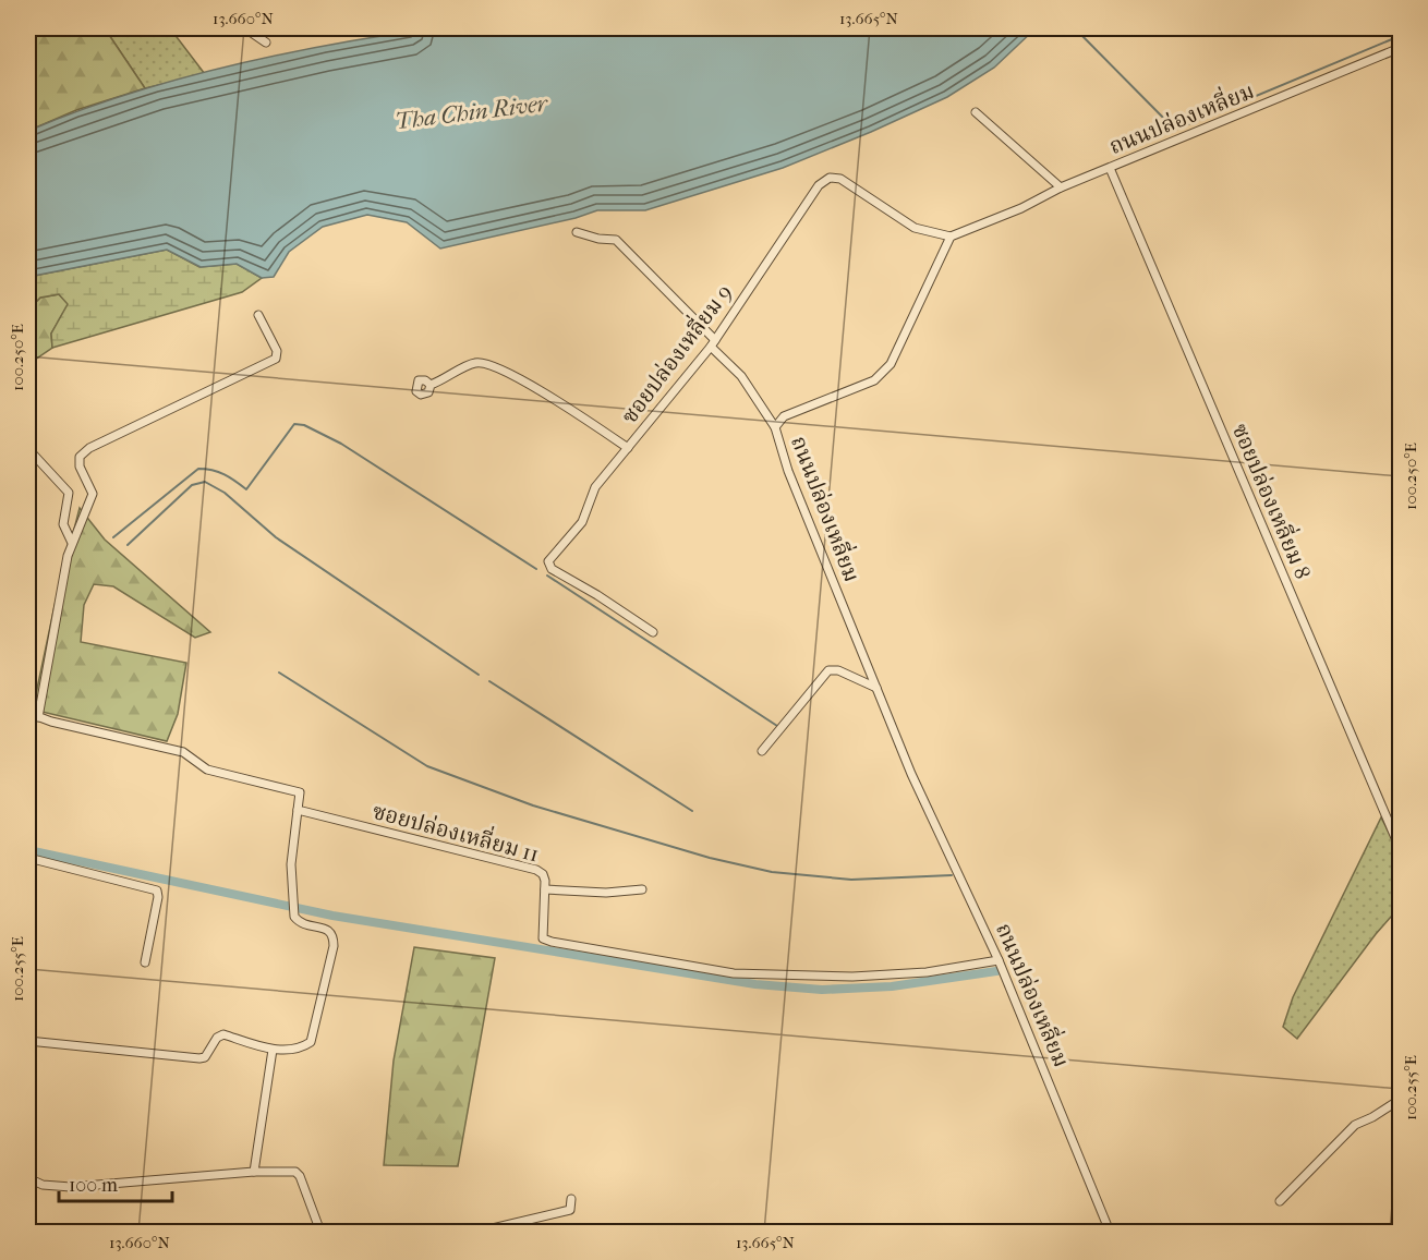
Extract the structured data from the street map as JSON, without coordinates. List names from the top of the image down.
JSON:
{
  "streets": {
    "street": [
      "ถนนปล่องเหลี่ยม",
      "ซอยปล่องเหลี่ยม 9",
      "ซอยปล่องเหลี่ยม 8",
      "ซอยปล่องเหลี่ยม 11"
    ]
  },
  "crossings": [
    ["ถนนปล่องเหลี่ยม", "ซอยปล่องเหลี่ยม 9"],
    ["ถนนปล่องเหลี่ยม", "ซอยปล่องเหลี่ยม 8"],
    ["ถนนปล่องเหลี่ยม", "ซอยปล่องเหลี่ยม 11"]
  ],
  "water": ["Tha Chin River"],
  "scale_bar": "100 m",
  "coordinates": [
    "13.660°N",
    "13.665°N",
    "100.250°E",
    "100.255°E"
  ]
}
